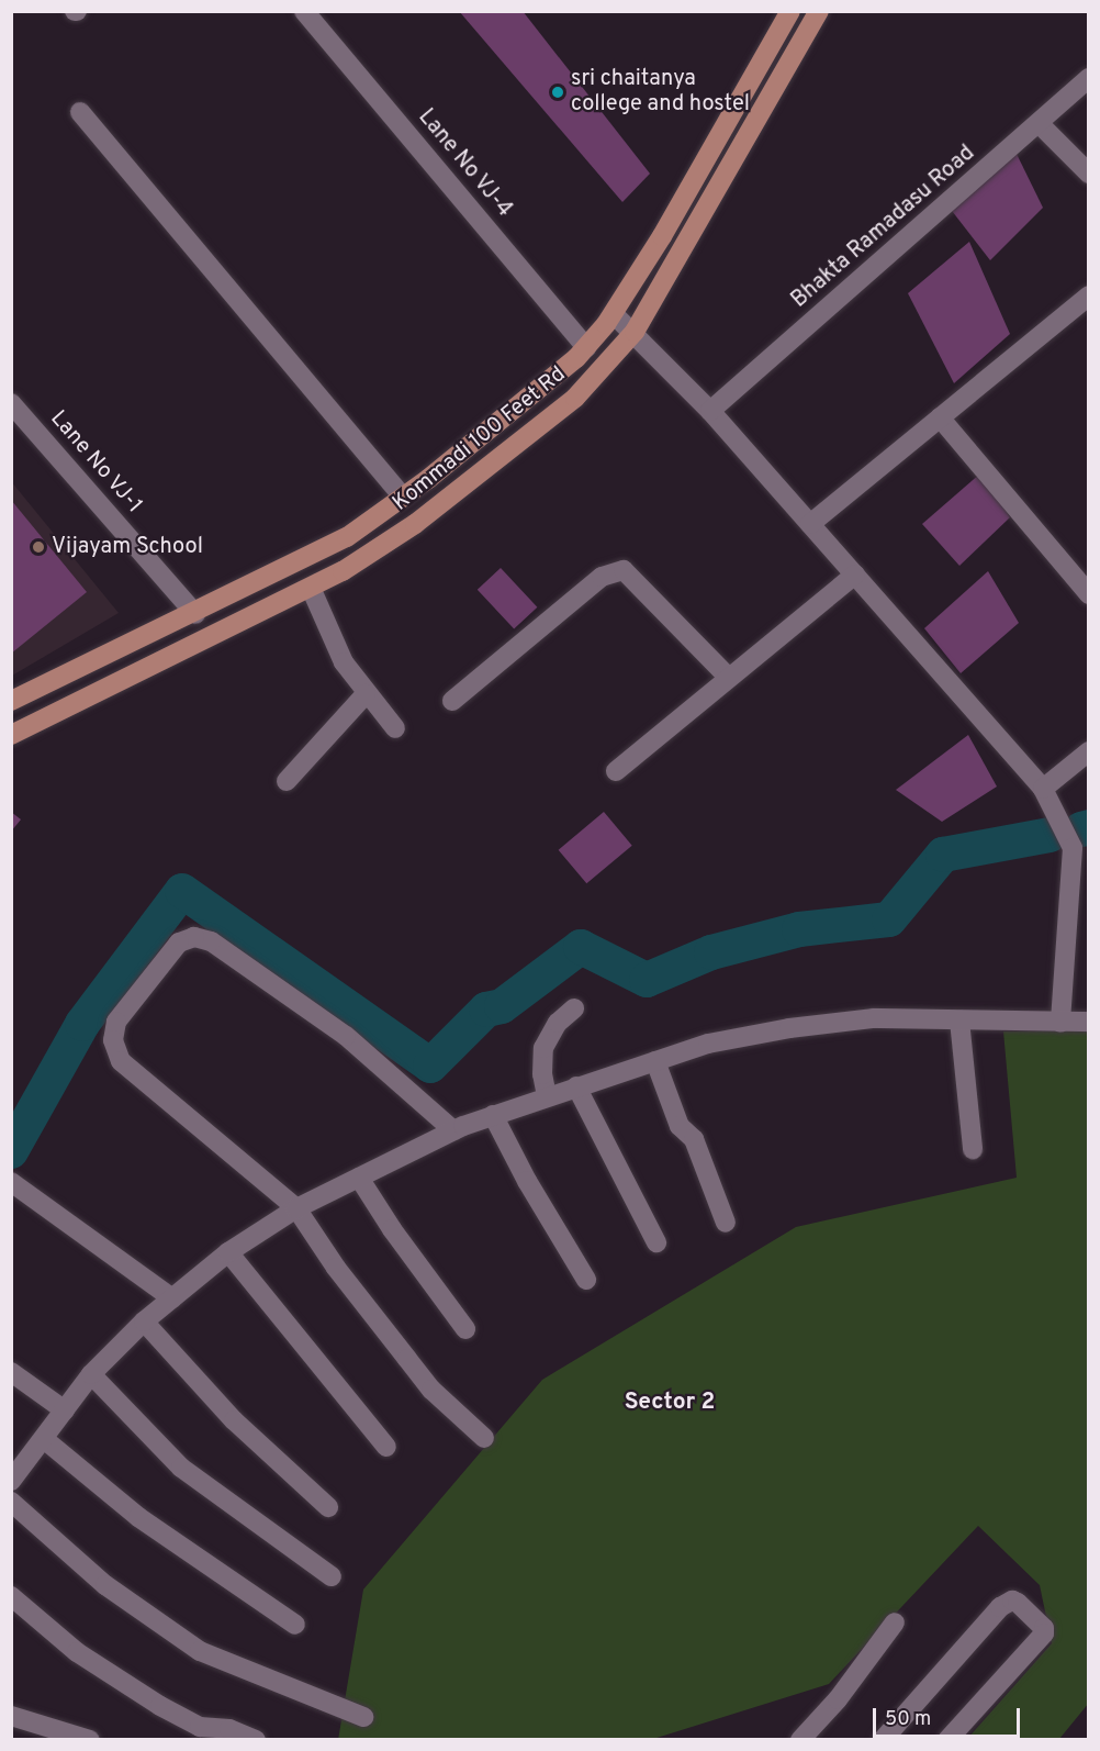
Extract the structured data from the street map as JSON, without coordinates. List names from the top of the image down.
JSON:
{
  "streets": {
    "main road": ["Kommadi 100 Feet Rd"],
    "street": ["Lane No VJ-4", "Bhakta Ramadasu Road", "Lane No VJ-1"]
  },
  "crossings": [
    ["Lane No VJ-4", "Kommadi 100 Feet Rd"],
    ["Kommadi 100 Feet Rd", "Lane No VJ-1"]
  ],
  "districts": ["Sector 2"],
  "places": ["sri chaitanya college and hostel", "Vijayam School"],
  "scale_bar": "50 m"
}
